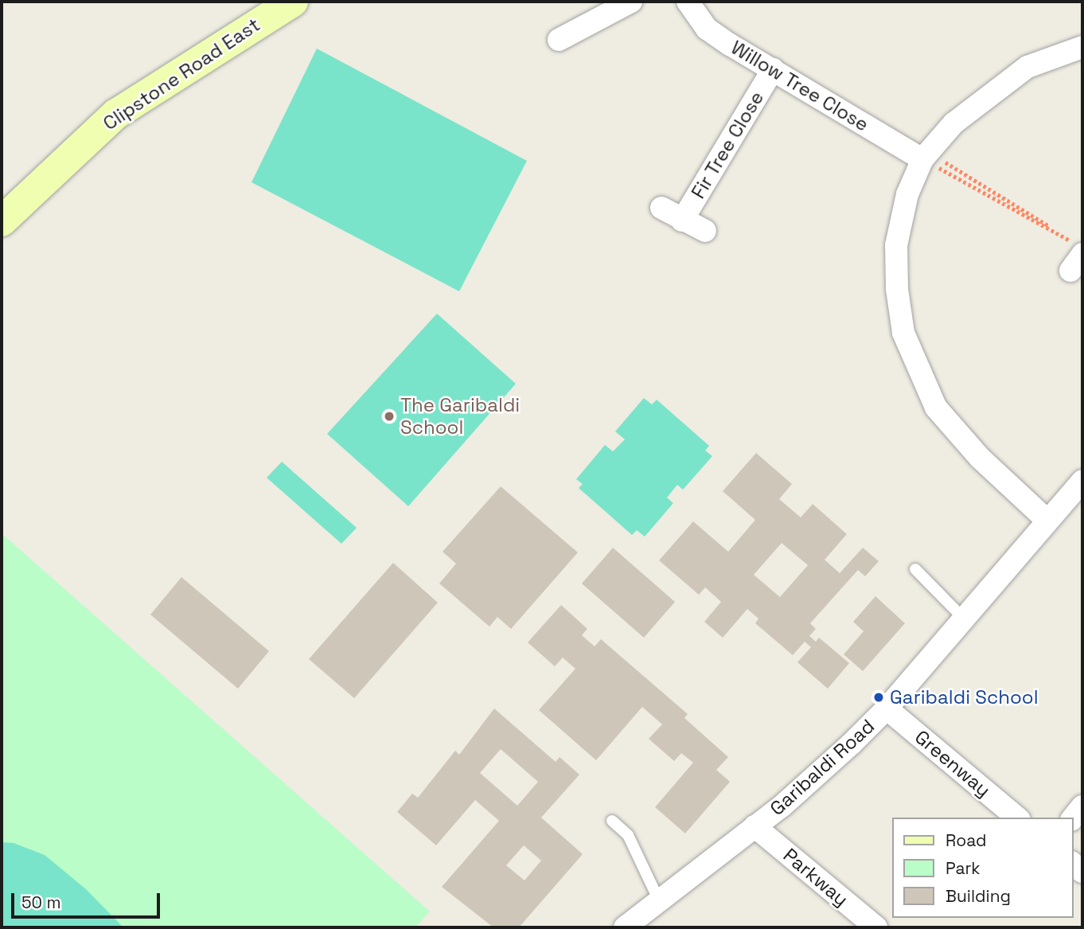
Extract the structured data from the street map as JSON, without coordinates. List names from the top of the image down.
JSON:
{
  "streets": {
    "main road": ["Clipstone Road East"],
    "street": [
      "Willow Tree Close",
      "Fir Tree Close",
      "Greenway",
      "Garibaldi Road",
      "Parkway"
    ]
  },
  "crossings": [
    ["Willow Tree Close", "Fir Tree Close"],
    ["Greenway", "Garibaldi Road"],
    ["Garibaldi Road", "Parkway"]
  ],
  "places": ["The Garibaldi School", "Garibaldi School"],
  "legend": ["Road", "Park", "Building"],
  "scale_bar": "50 m"
}
